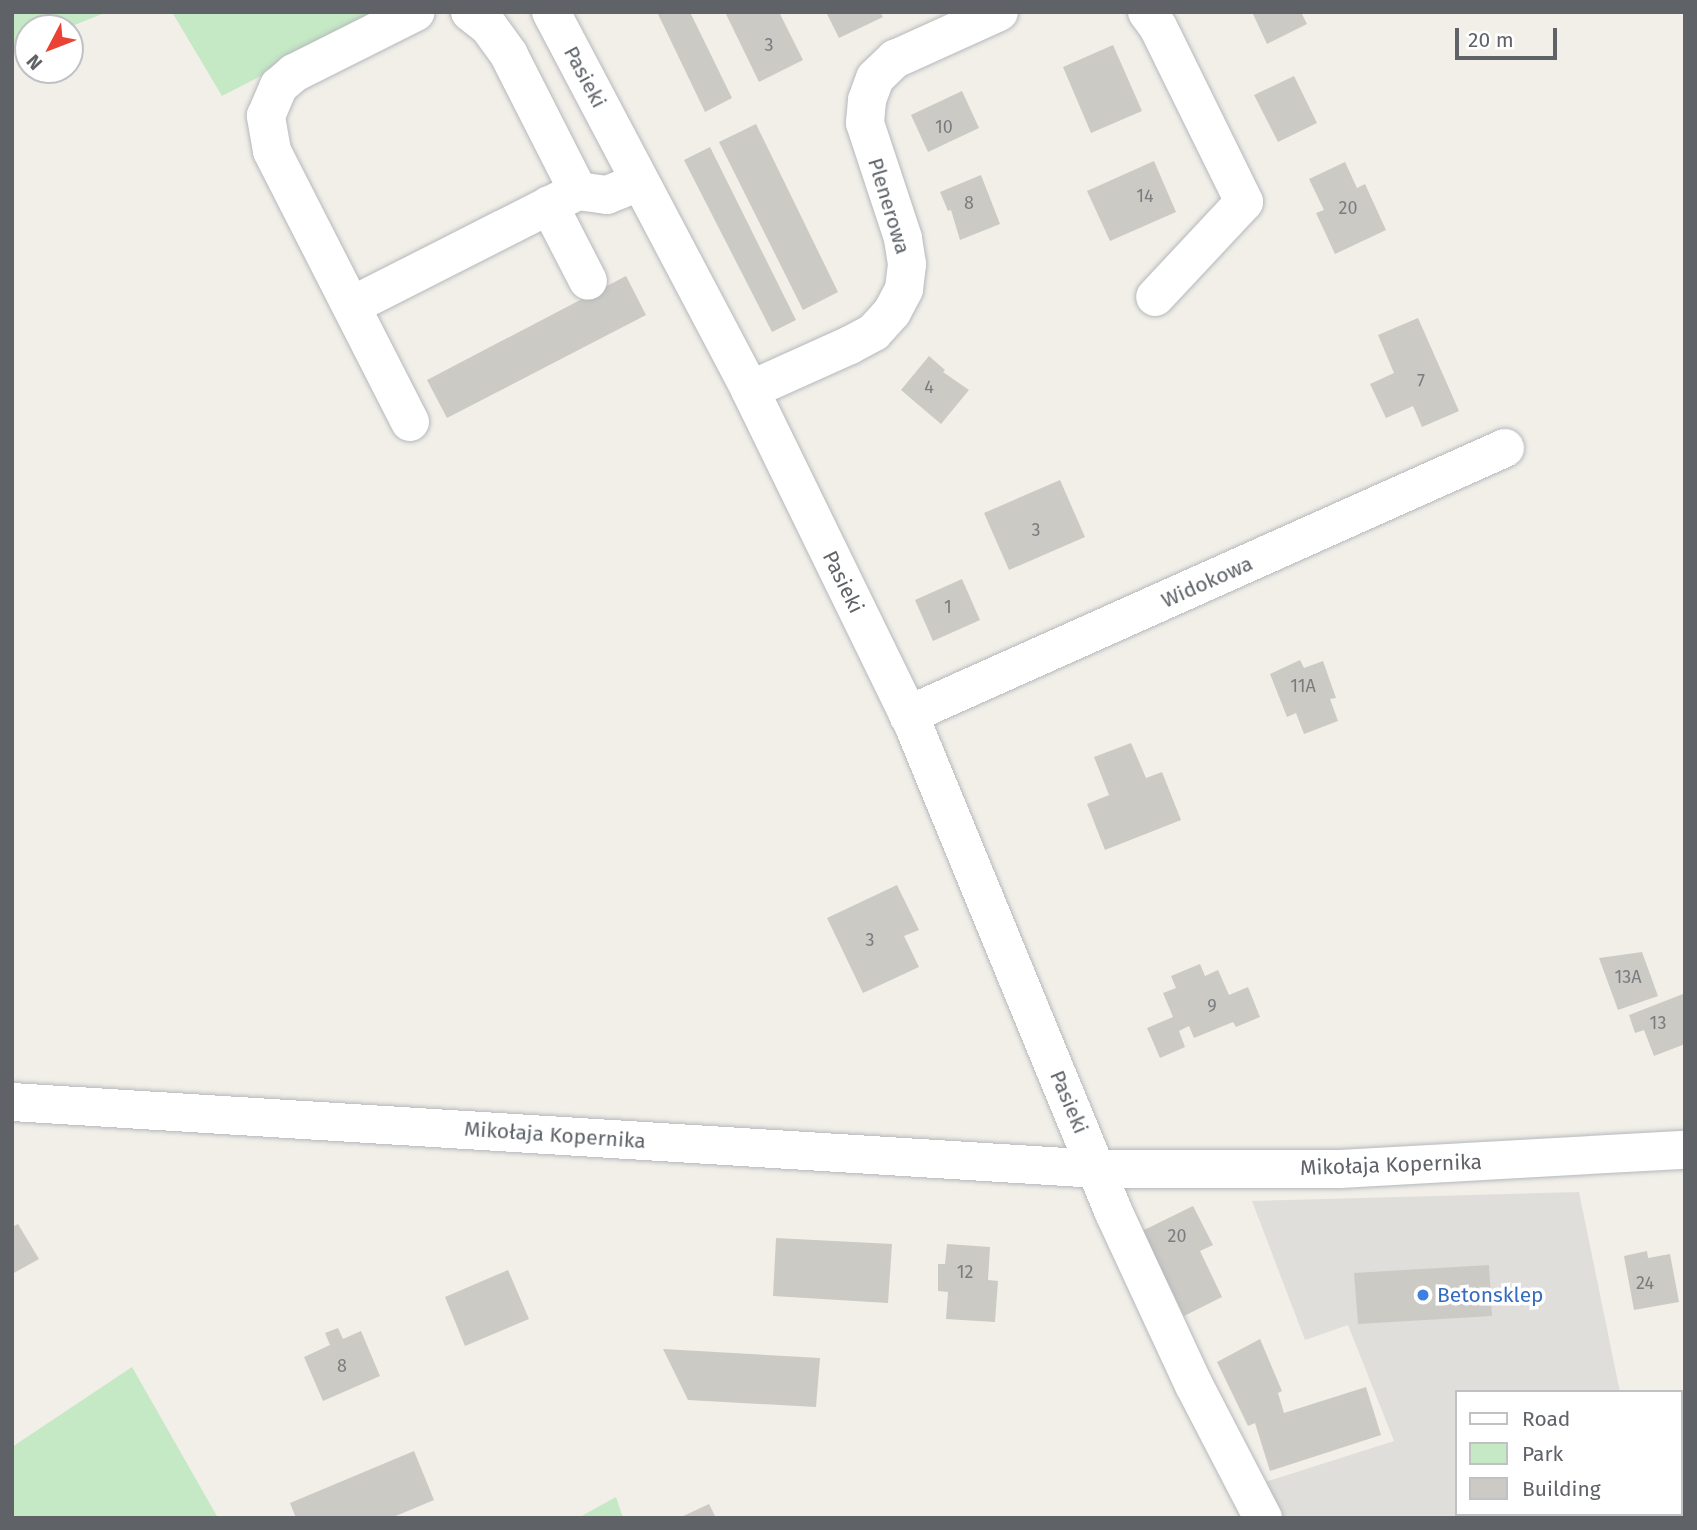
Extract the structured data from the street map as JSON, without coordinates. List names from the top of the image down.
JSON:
{
  "streets": {
    "street": [
      "Pasieki",
      "Plenerowa",
      "Widokowa",
      "Mikołaja Kopernika"
    ]
  },
  "crossings": [
    ["Pasieki", "Plenerowa"],
    ["Pasieki", "Widokowa"],
    ["Pasieki", "Mikołaja Kopernika"]
  ],
  "places": ["Betonsklep"],
  "house_numbers": [
    "3",
    "10",
    "14",
    "8",
    "20",
    "7",
    "4",
    "3",
    "1",
    "11A",
    "3",
    "13A",
    "9",
    "13",
    "20",
    "12",
    "24",
    "8"
  ],
  "legend": ["Road", "Park", "Building"],
  "scale_bar": "20 m",
  "north": "bottom left"
}
